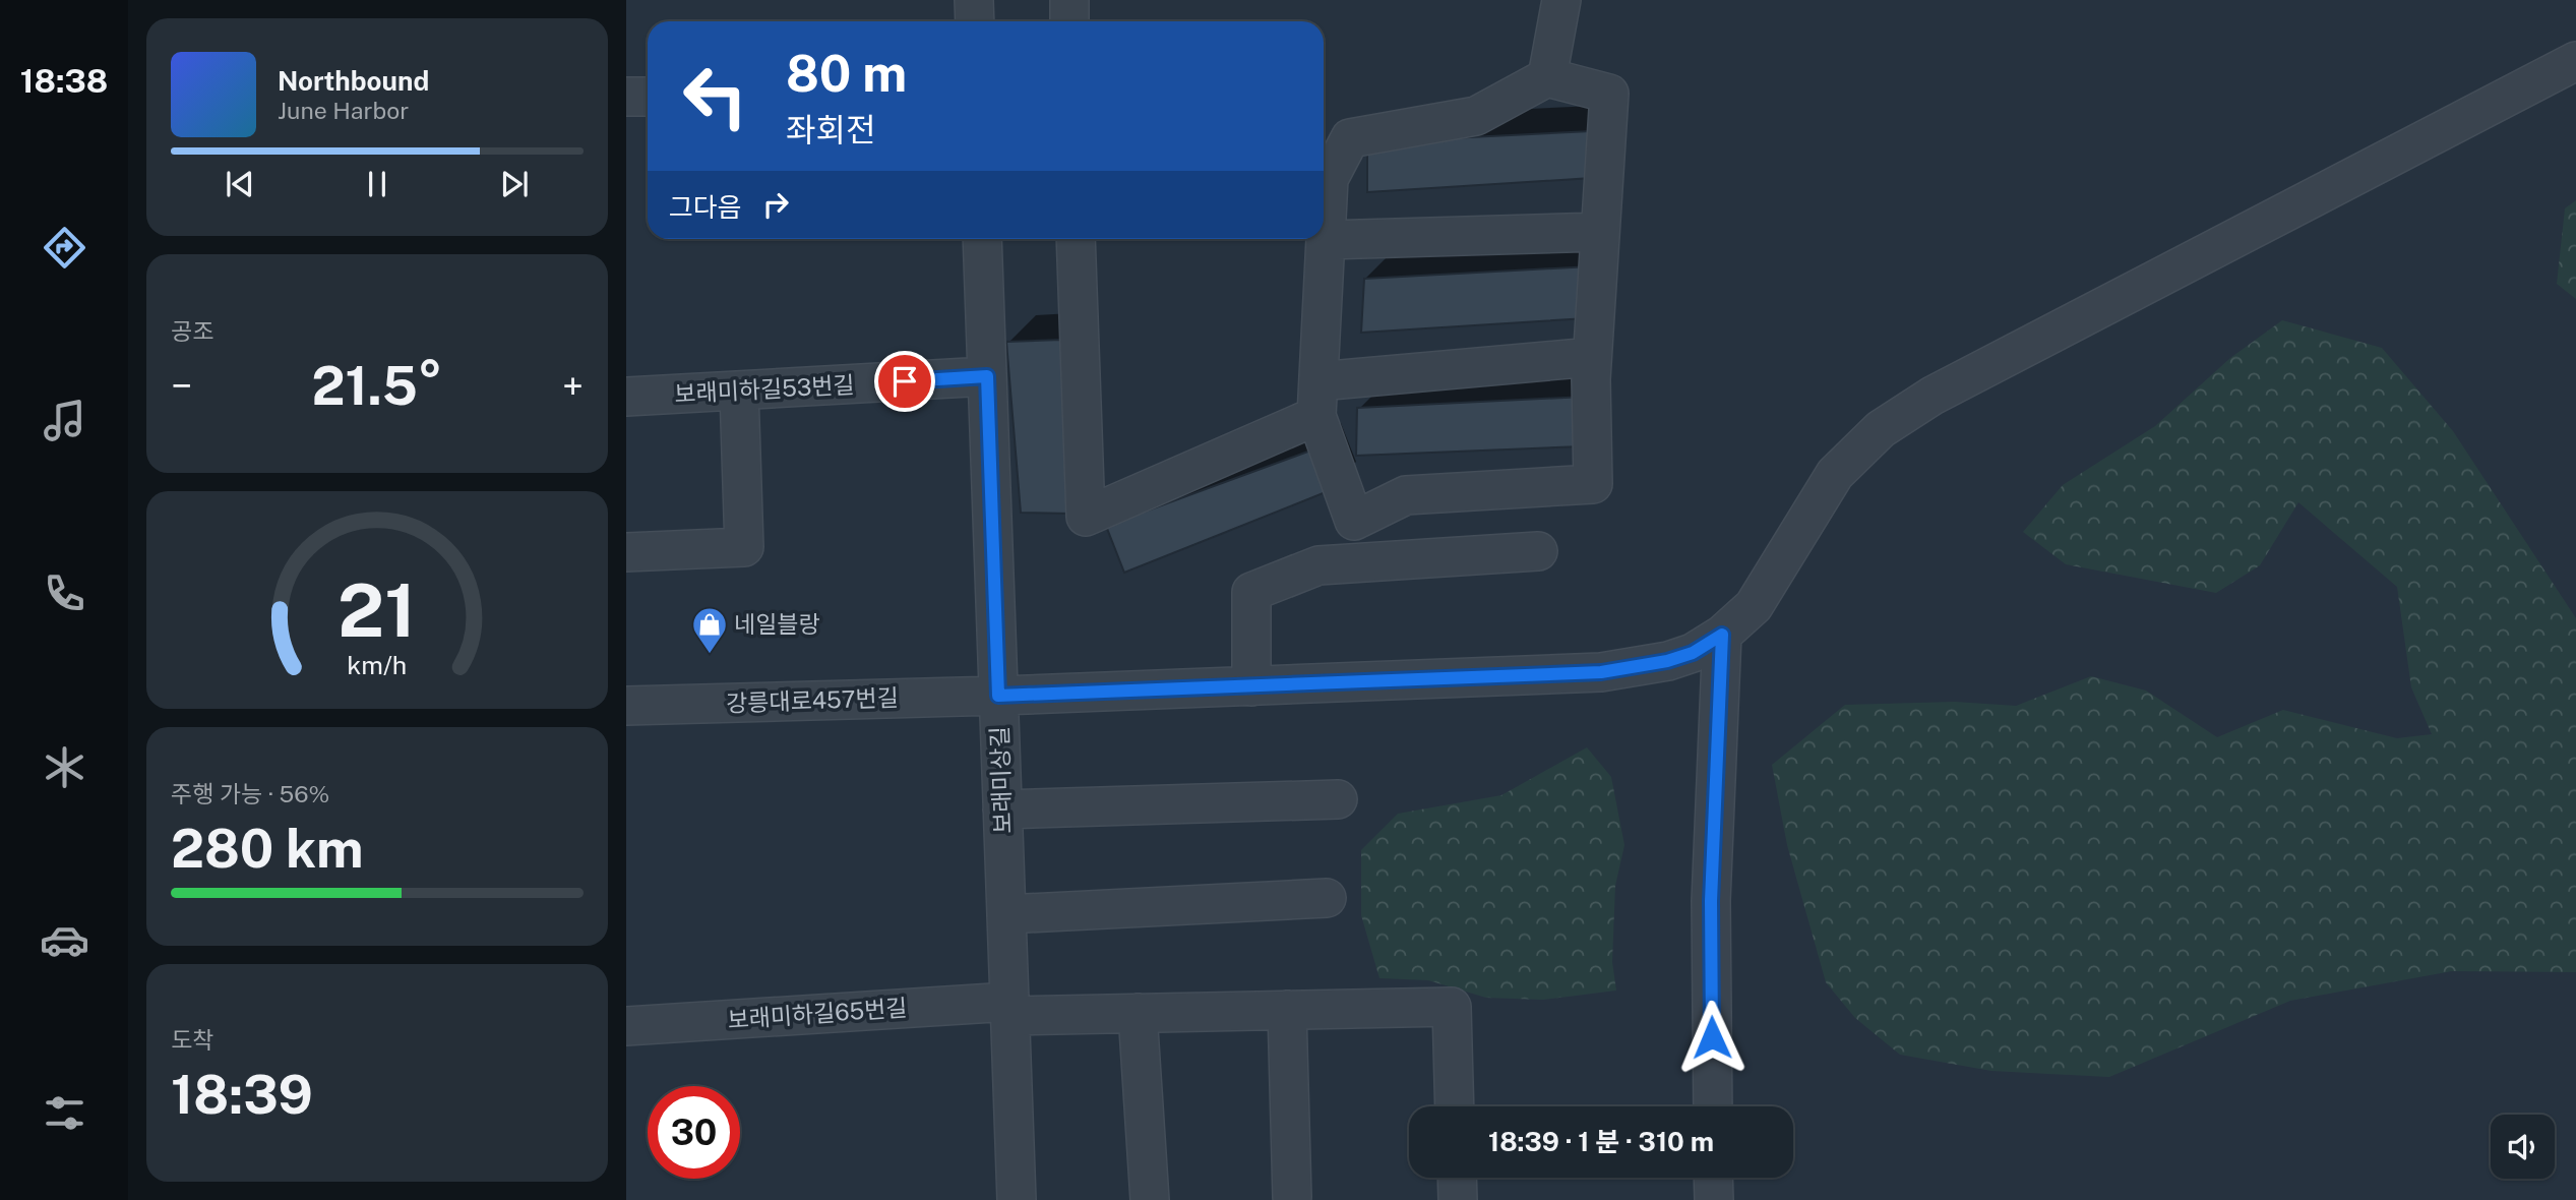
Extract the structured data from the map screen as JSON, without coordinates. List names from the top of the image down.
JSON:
{
  "streets": {
    "street": [
      "보래미하길53번길",
      "강릉대로457번길",
      "보래미상길",
      "보래미하길65번길"
    ]
  },
  "crossings": [
    ["보래미하길53번길", "보래미상길"],
    ["강릉대로457번길", "보래미상길"],
    ["보래미상길", "보래미하길65번길"]
  ],
  "places": {
    "shop": ["네일블랑"]
  },
  "page": {
    "tabs": "18:38",
    "turn": ["80 m", "좌회전"],
    "song": ["Northbound", "June Harbor"],
    "then": "그다음",
    "tile": [
      "공조",
      ["주행 가능 · 56%", "280 km"],
      ["도착", "18:39"]
    ],
    "heat": ["−", "21.5°", "+"],
    "limit": "30",
    "trip": "18:39 · 1 분 · 310 m",
    "gauge": ["21", "km/h"]
  }
}
